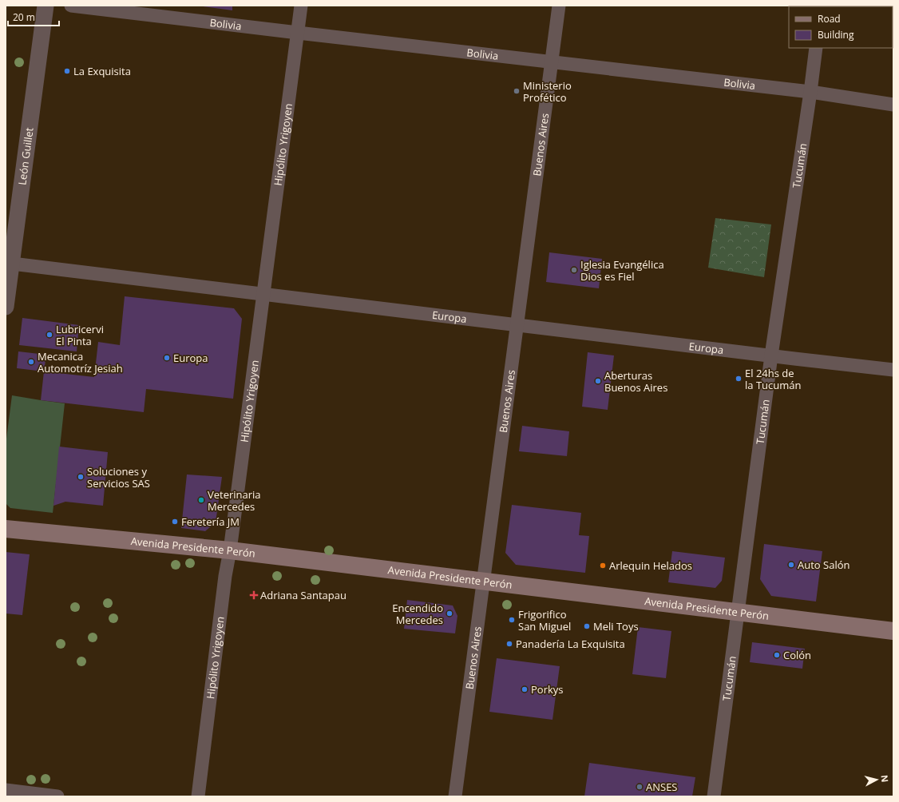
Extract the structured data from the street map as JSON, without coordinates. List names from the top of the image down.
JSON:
{
  "streets": {
    "main road": ["Avenida Presidente Perón"],
    "street": [
      "Bolivia",
      "Hipólito Yrigoyen",
      "Buenos Aires",
      "León Guillet",
      "Tucumán",
      "Europa"
    ]
  },
  "crossings": [
    ["Bolivia", "Hipólito Yrigoyen"],
    ["Bolivia", "Buenos Aires"],
    ["Bolivia", "Tucumán"],
    ["Hipólito Yrigoyen", "Europa"],
    ["Hipólito Yrigoyen", "Avenida Presidente Perón"],
    ["Buenos Aires", "Europa"],
    ["Buenos Aires", "Avenida Presidente Perón"],
    ["León Guillet", "Europa"],
    ["Tucumán", "Europa"],
    ["Tucumán", "Avenida Presidente Perón"]
  ],
  "places": {
    "other": [
      "La Exquisita",
      "Ministerio Profético",
      "Iglesia Evangélica Dios es Fiel",
      "Lubricervi El Pinta",
      "Europa",
      "Mecanica Automotríz Jesiah",
      "El 24hs de la Tucumán",
      "Aberturas Buenos Aires",
      "Soluciones y Servicios SAS",
      "Veterinaria Mercedes",
      "Feretería JM",
      "Auto Salón",
      "Arlequin Helados",
      "Encendido Mercedes",
      "Frigorifico San Miguel",
      "Meli Toys",
      "Panadería La Exquisita",
      "Colón",
      "Porkys",
      "ANSES"
    ],
    "health": ["Adriana Santapau"]
  },
  "legend": ["Road", "Building"],
  "scale_bar": "20 m",
  "north": "right"
}
